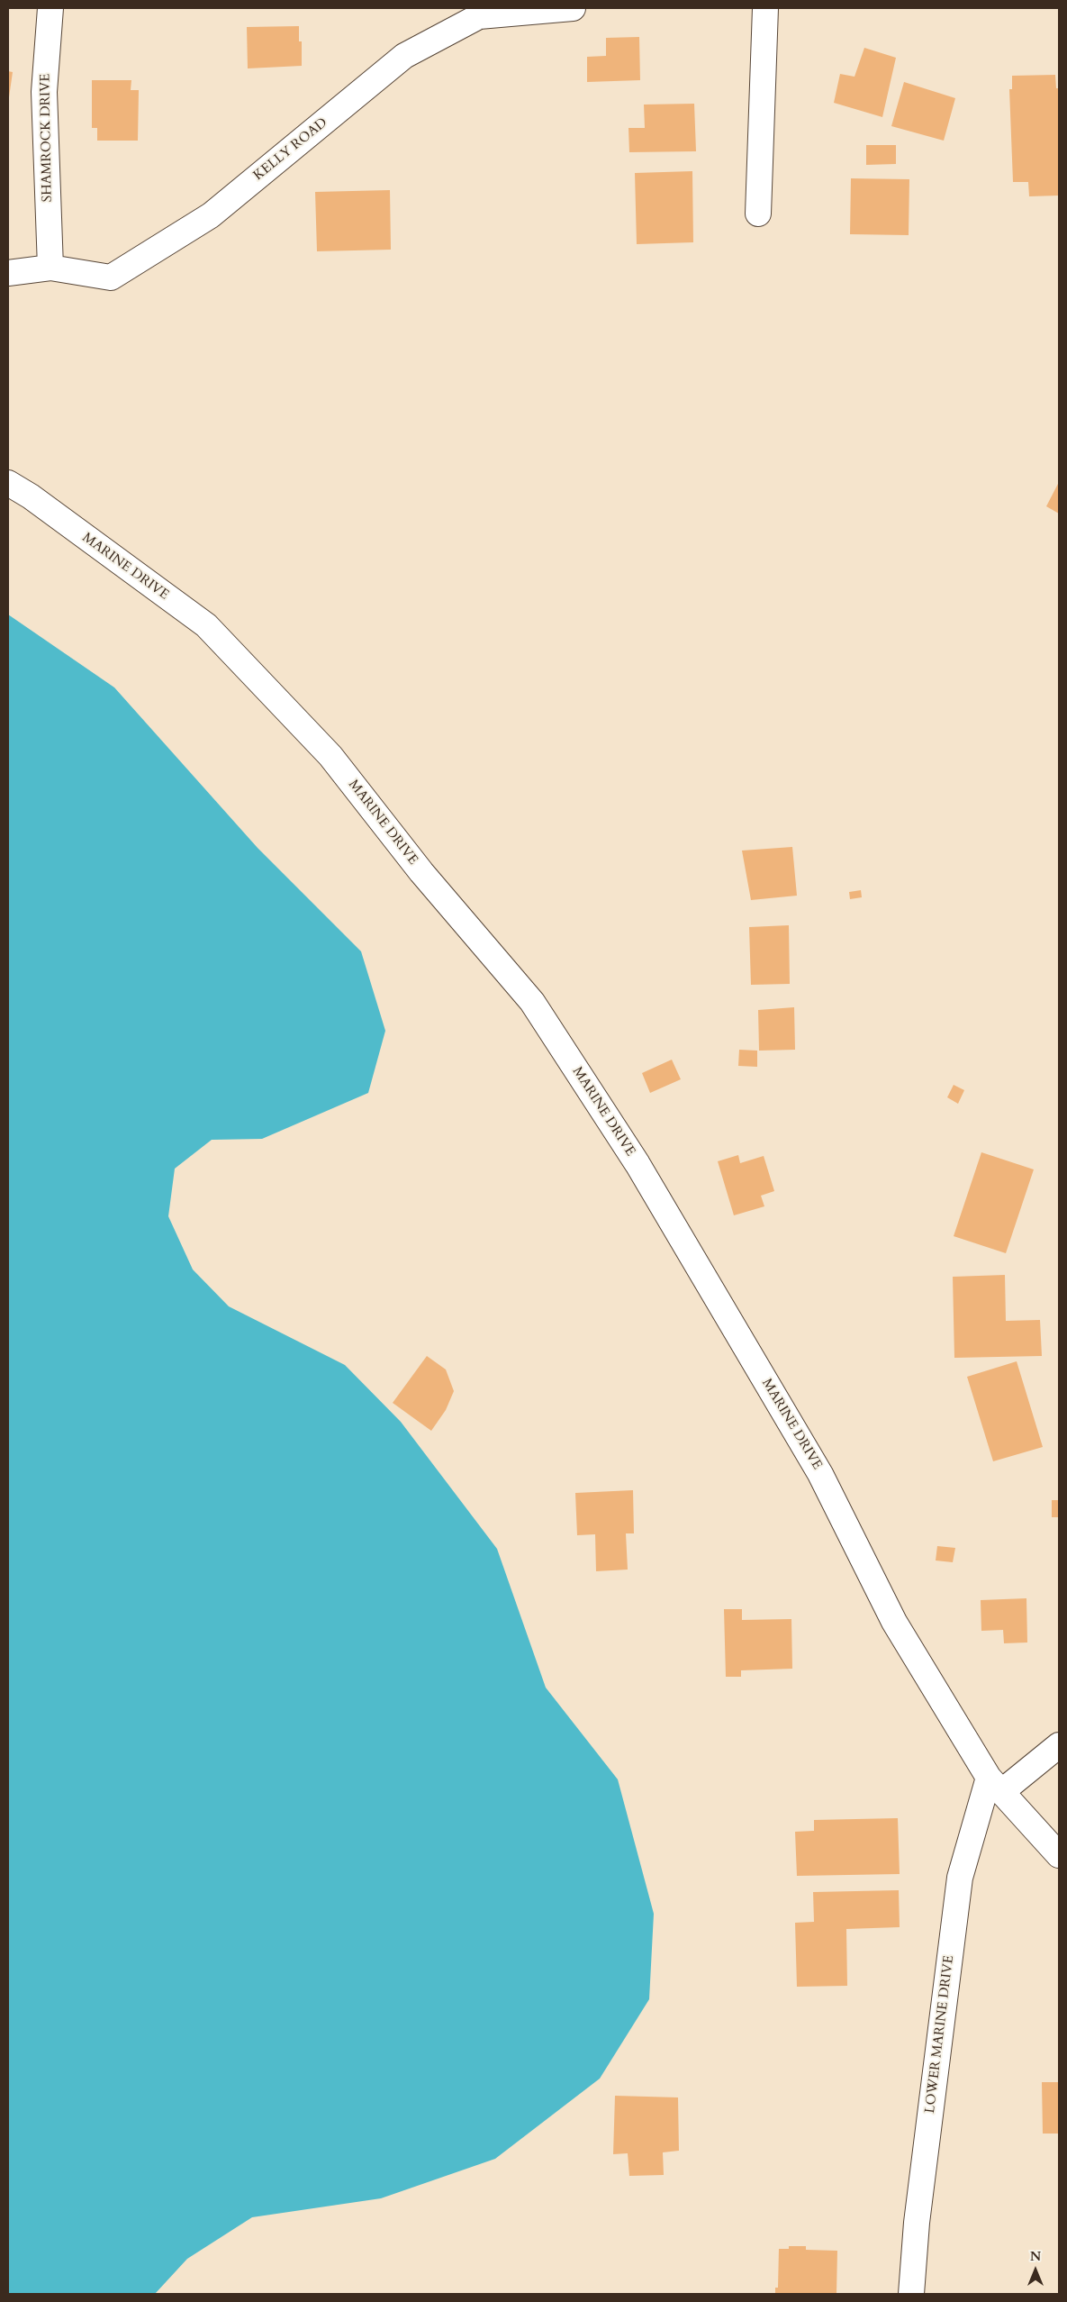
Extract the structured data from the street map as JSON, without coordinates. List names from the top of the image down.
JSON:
{
  "streets": {
    "street": [
      "SHAMROCK DRIVE",
      "KELLY ROAD",
      "MARINE DRIVE",
      "LOWER MARINE DRIVE"
    ]
  },
  "crossings": [
    ["SHAMROCK DRIVE", "KELLY ROAD"],
    ["MARINE DRIVE", "LOWER MARINE DRIVE"]
  ],
  "north": "top"
}
